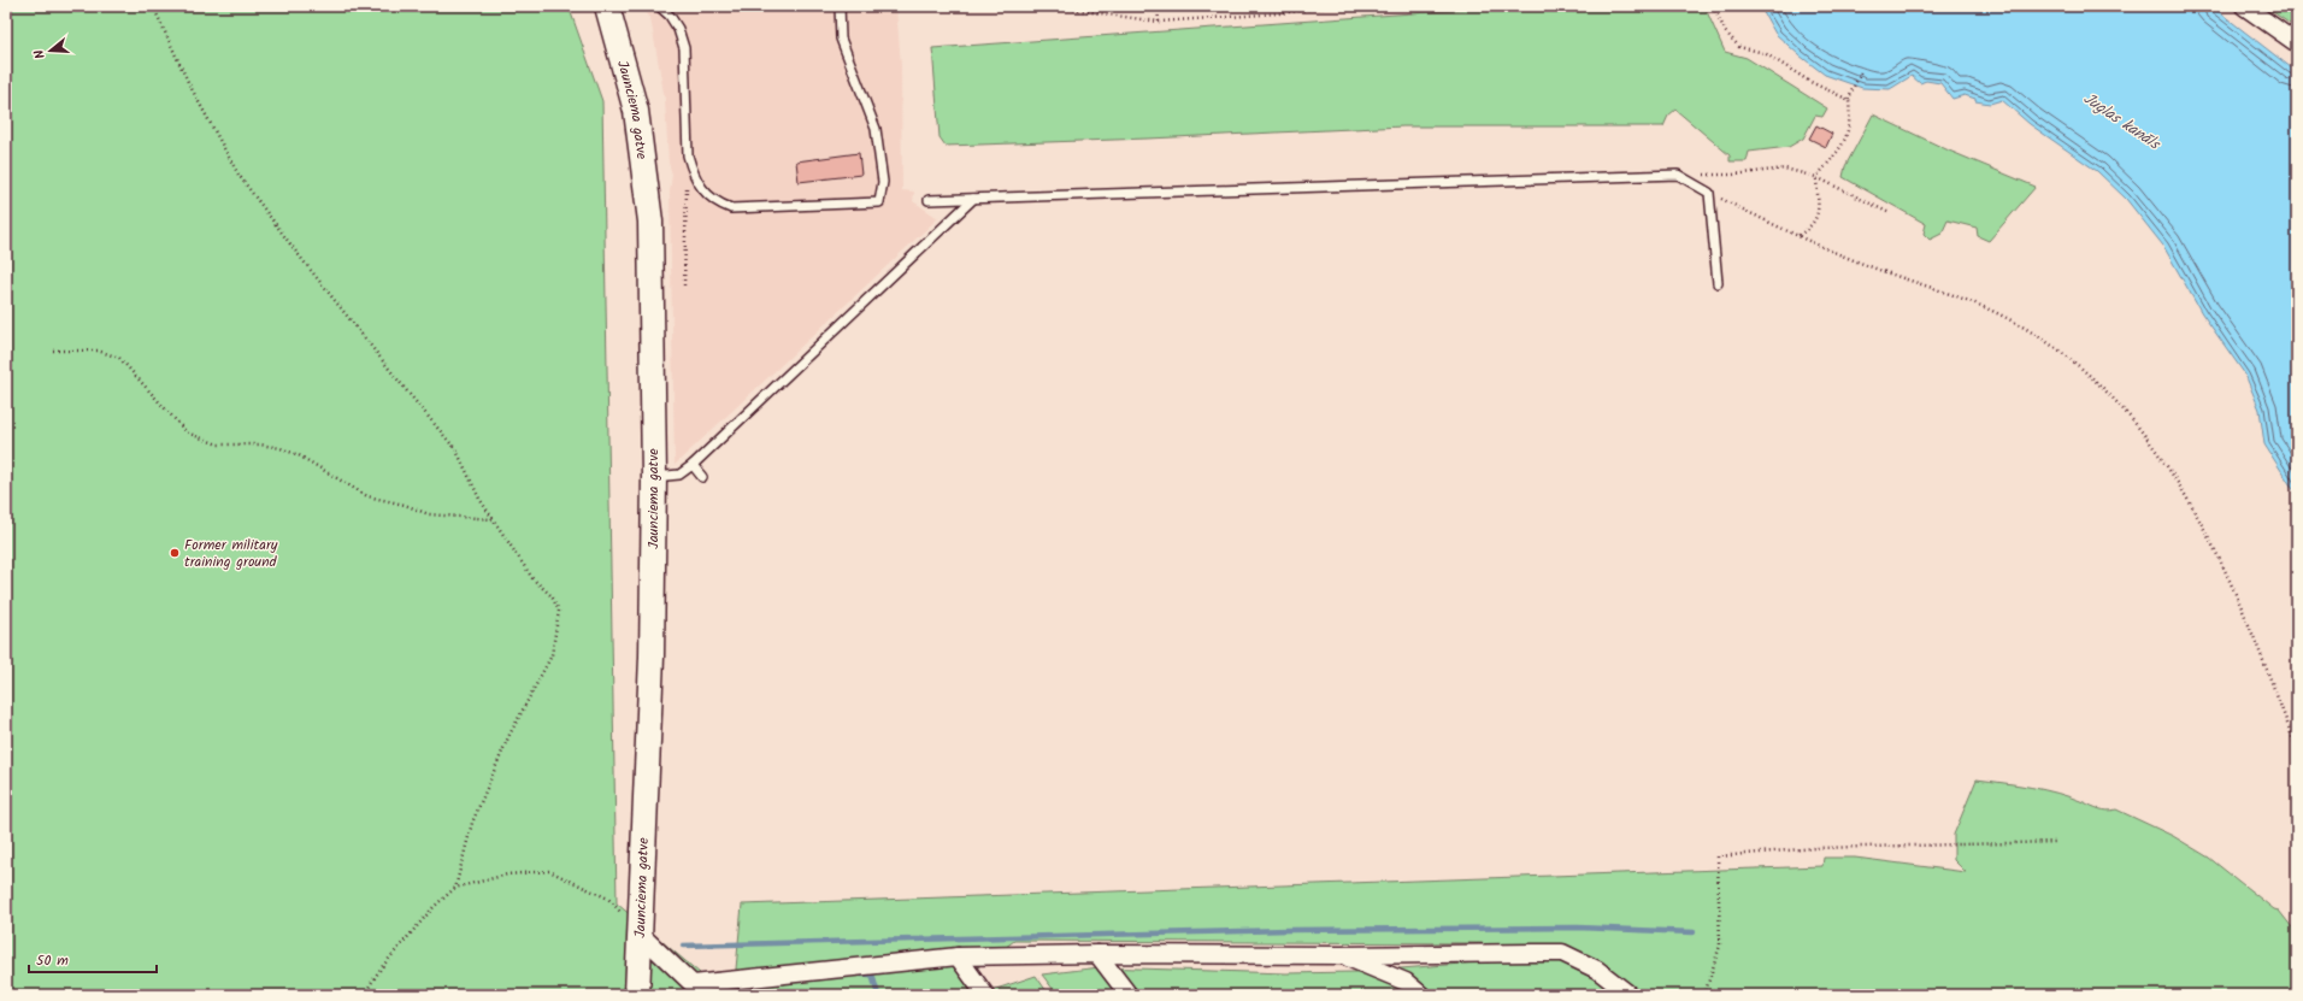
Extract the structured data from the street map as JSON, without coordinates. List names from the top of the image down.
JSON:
{
  "streets": {
    "main road": ["Jaunciema gatve"]
  },
  "water": ["Juglas kanāls"],
  "places": ["Former military training ground"],
  "scale_bar": "50 m",
  "north": "left"
}
